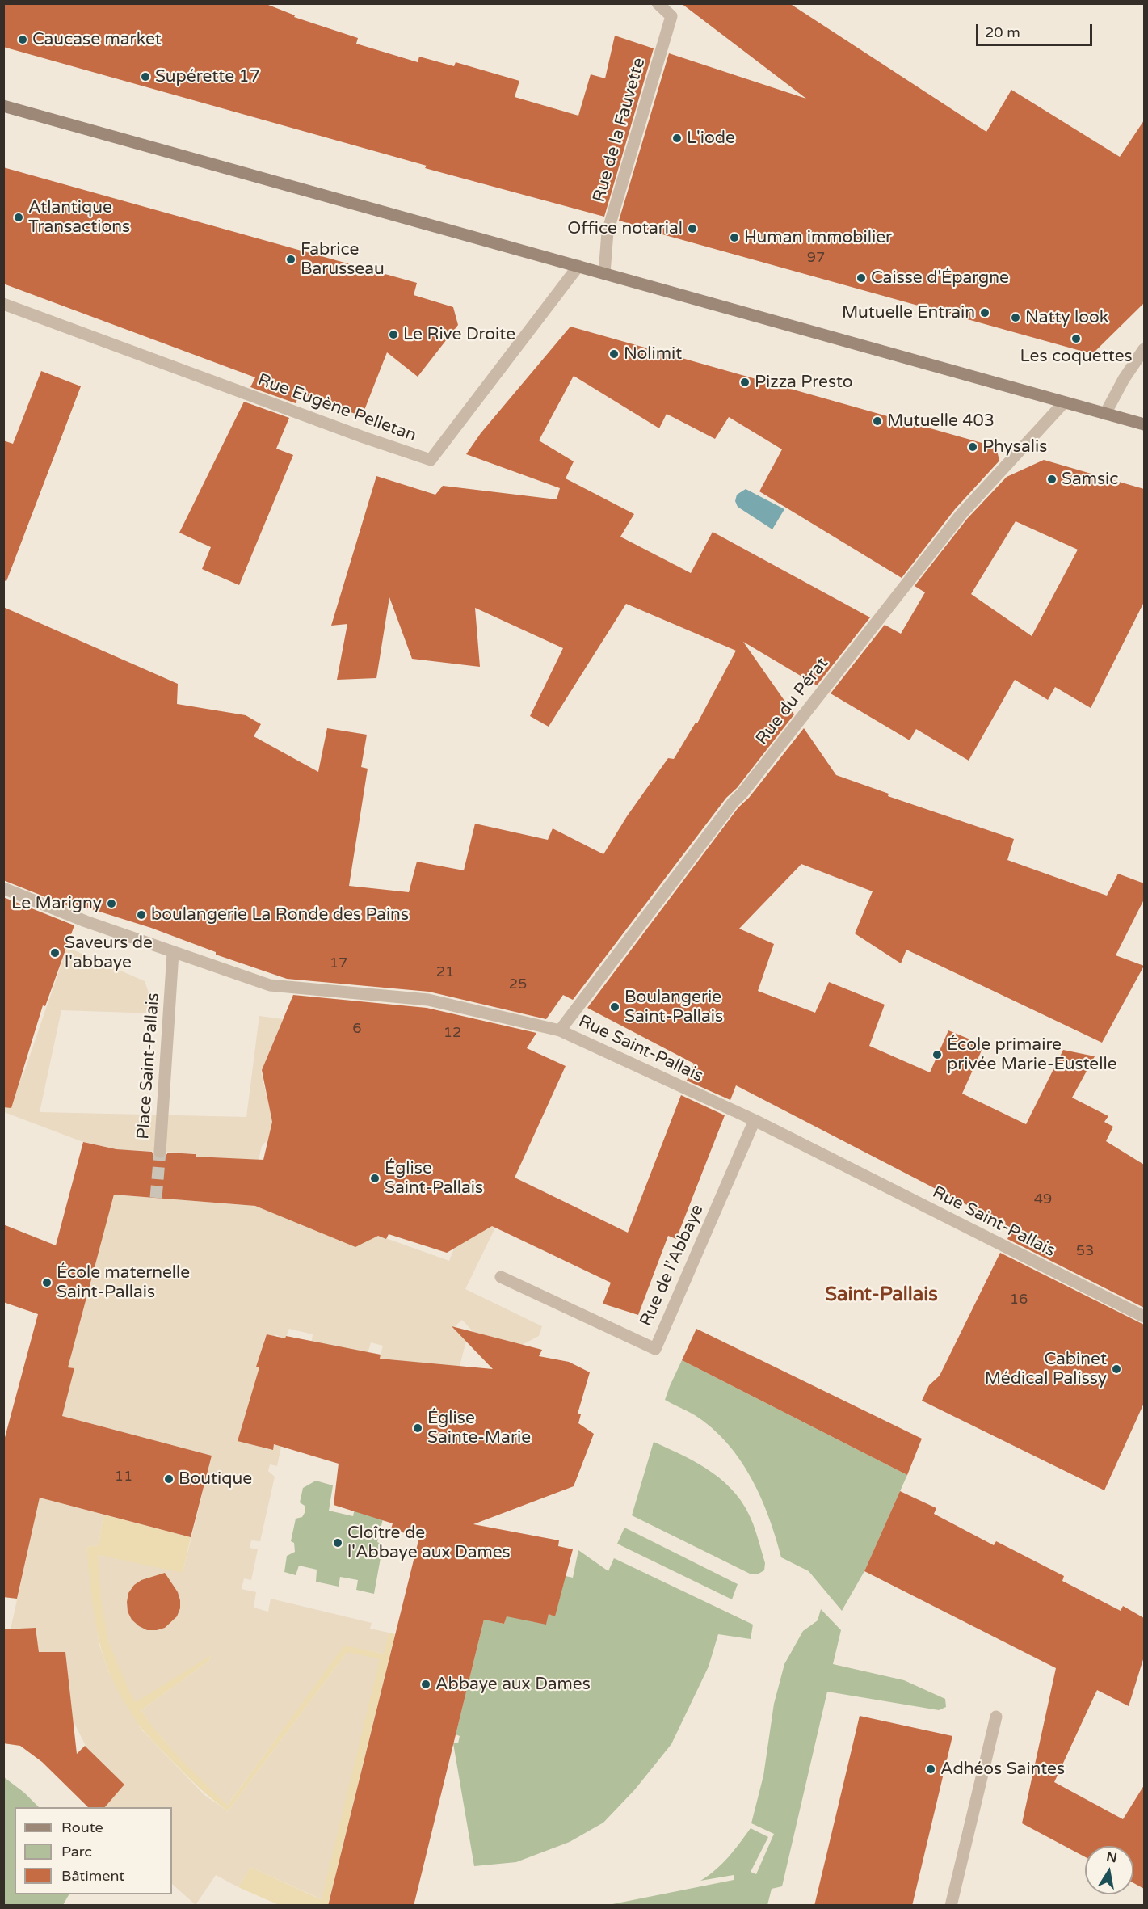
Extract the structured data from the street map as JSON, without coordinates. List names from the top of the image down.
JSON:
{
  "streets": {
    "street": [
      "Rue de la Fauvette",
      "Rue Eugène Pelletan",
      "Rue du Pérat",
      "Rue Saint-Pallais",
      "Place Saint-Pallais",
      "Rue de l'Abbaye"
    ]
  },
  "crossings": [
    ["Rue du Pérat", "Rue Saint-Pallais"],
    ["Rue Saint-Pallais", "Place Saint-Pallais"],
    ["Rue Saint-Pallais", "Rue de l'Abbaye"]
  ],
  "districts": ["Saint-Pallais"],
  "places": [
    "Caucase market",
    "Supérette 17",
    "L'iode",
    "Atlantique Transactions",
    "Office notarial",
    "Human immobilier",
    "Fabrice Barusseau",
    "Caisse d'Épargne",
    "Mutuelle Entrain",
    "Natty look",
    "Le Rive Droite",
    "Les coquettes",
    "Nolimit",
    "Pizza Presto",
    "Mutuelle 403",
    "Physalis",
    "Samsic",
    "Le Marigny",
    "boulangerie La Ronde des Pains",
    "Saveurs de l'abbaye",
    "Boulangerie Saint-Pallais",
    "École primaire privée Marie-Eustelle",
    "Église Saint-Pallais",
    "École maternelle Saint-Pallais",
    "Cabinet Médical Palissy",
    "Église Sainte-Marie",
    "Boutique",
    "Cloître de l'Abbaye aux Dames",
    "Abbaye aux Dames",
    "Adhéos Saintes"
  ],
  "house_numbers": [
    "97",
    "17",
    "21",
    "25",
    "6",
    "12",
    "49",
    "53",
    "16",
    "11"
  ],
  "legend": ["Route", "Parc", "Bâtiment"],
  "scale_bar": "20 m",
  "north": "top"
}
